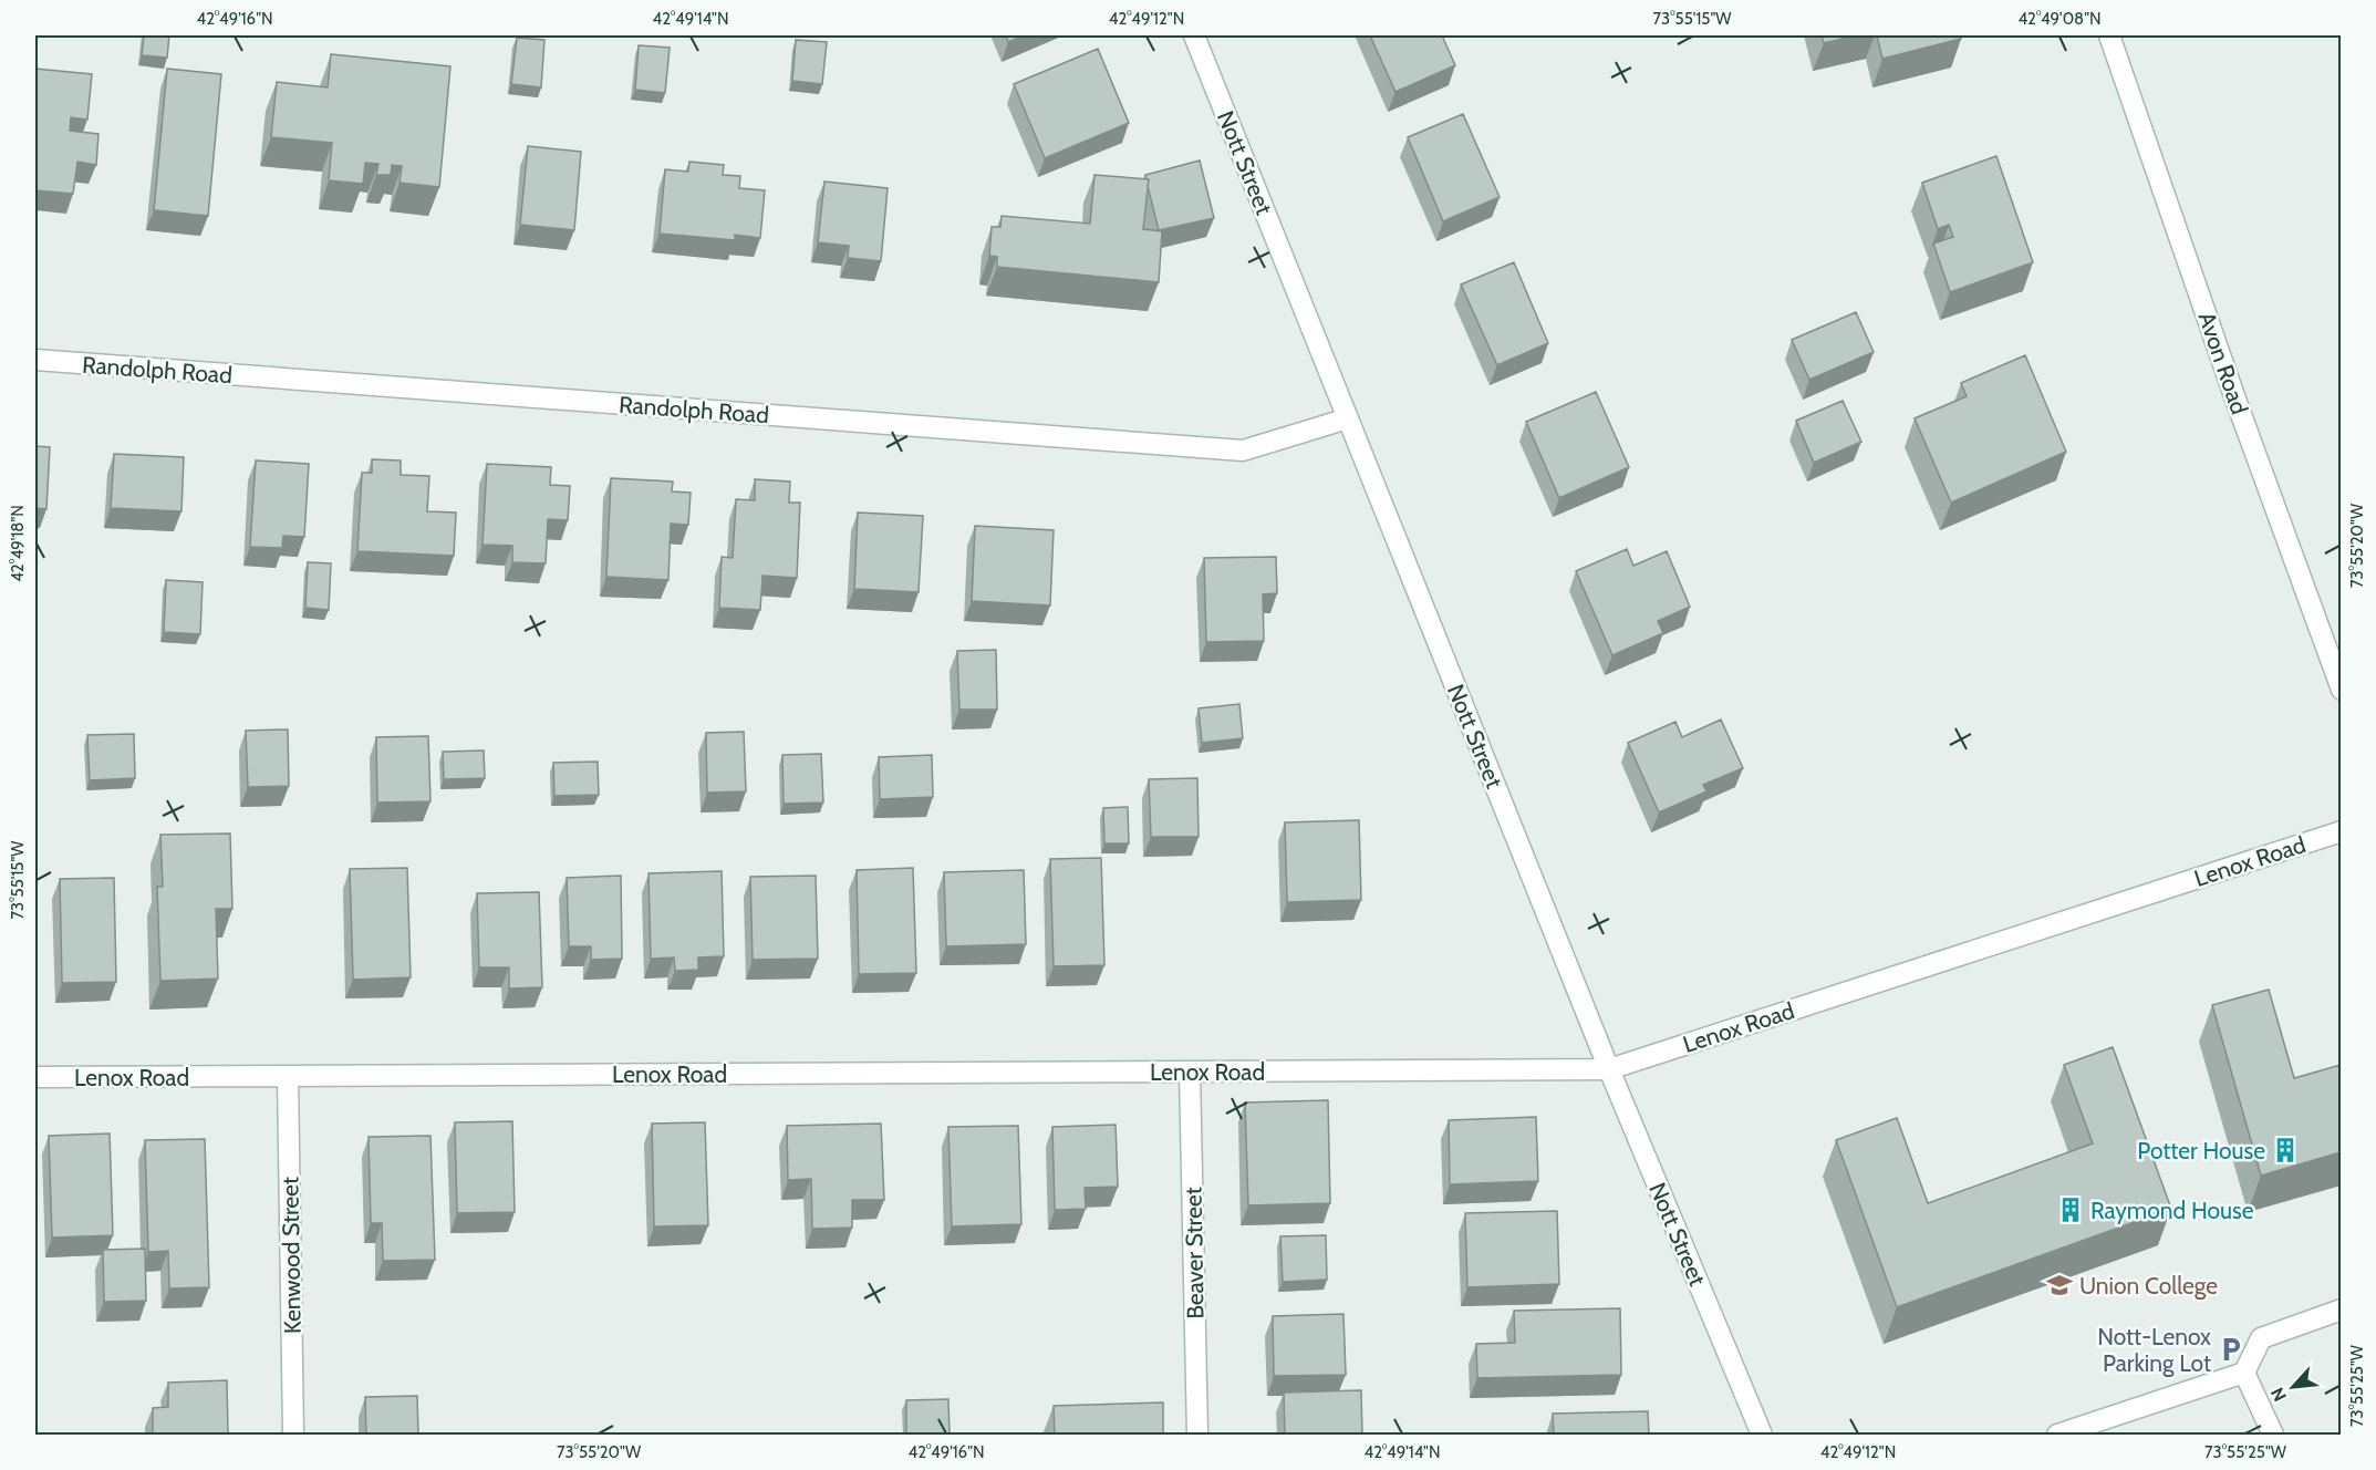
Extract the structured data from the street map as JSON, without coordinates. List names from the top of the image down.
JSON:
{
  "streets": {
    "street": [
      "Nott Street",
      "Avon Road",
      "Randolph Road",
      "Lenox Road",
      "Beaver Street",
      "Kenwood Street"
    ]
  },
  "crossings": [
    ["Nott Street", "Randolph Road"],
    ["Nott Street", "Lenox Road"],
    ["Lenox Road", "Beaver Street"],
    ["Lenox Road", "Kenwood Street"]
  ],
  "places": {
    "building": ["Potter House", "Raymond House"],
    "school or university": ["Union College"],
    "parking": ["Nott-Lenox Parking Lot"]
  },
  "north": "bottom left",
  "coordinates": [
    "42°49'16\"N",
    "42°49'14\"N",
    "42°49'12\"N",
    "73°55'15\"W",
    "42°49'08\"N",
    "42°49'18\"N",
    "73°55'20\"W",
    "73°55'25\"W"
  ]
}
